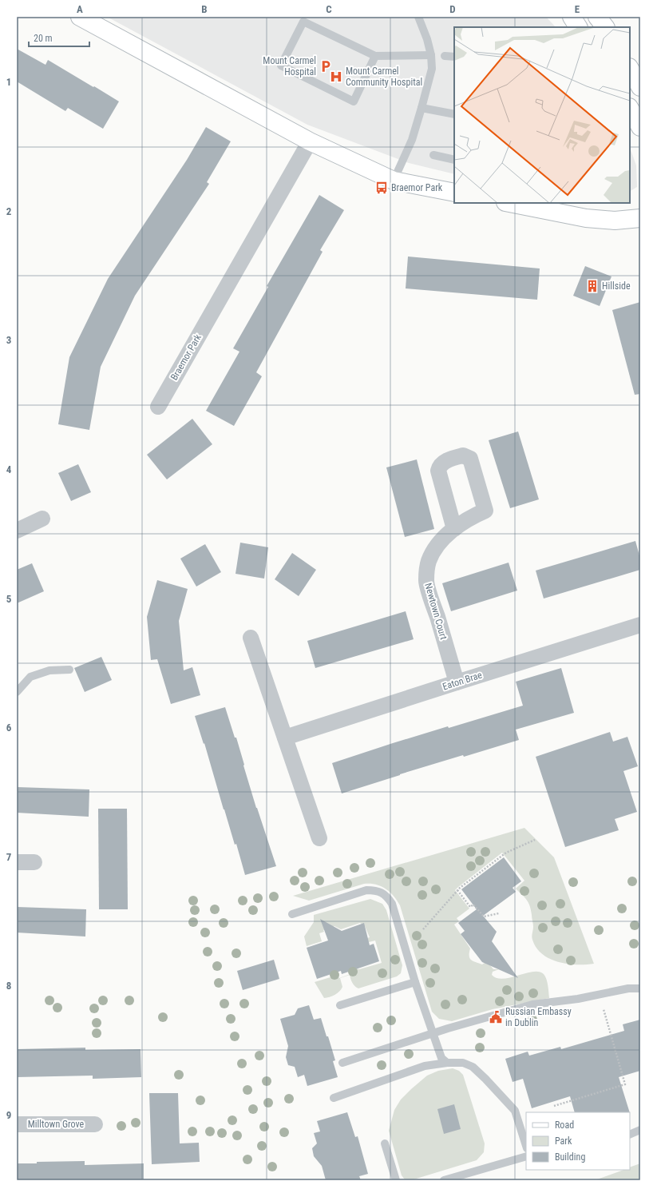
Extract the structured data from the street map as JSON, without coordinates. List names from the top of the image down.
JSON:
{
  "streets": {
    "street": [
      "Braemor Park",
      "Newtown Court",
      "Eaton Brae",
      "Milltown Grove"
    ]
  },
  "crossings": [
    ["Newtown Court", "Eaton Brae"]
  ],
  "places": {
    "parking": ["Mount Carmel Hospital"],
    "hospital": ["Mount Carmel Community Hospital"],
    "bus stop": ["Braemor Park"],
    "building": ["Hillside"],
    "public building": ["Russian Embassy in Dublin"]
  },
  "legend": ["Road", "Park", "Building"],
  "scale_bar": "20 m",
  "grid": {
    "columns": [
      "A",
      "B",
      "C",
      "D",
      "E"
    ],
    "rows": [
      "1",
      "2",
      "3",
      "4",
      "5",
      "6",
      "7",
      "8",
      "9"
    ]
  }
}
